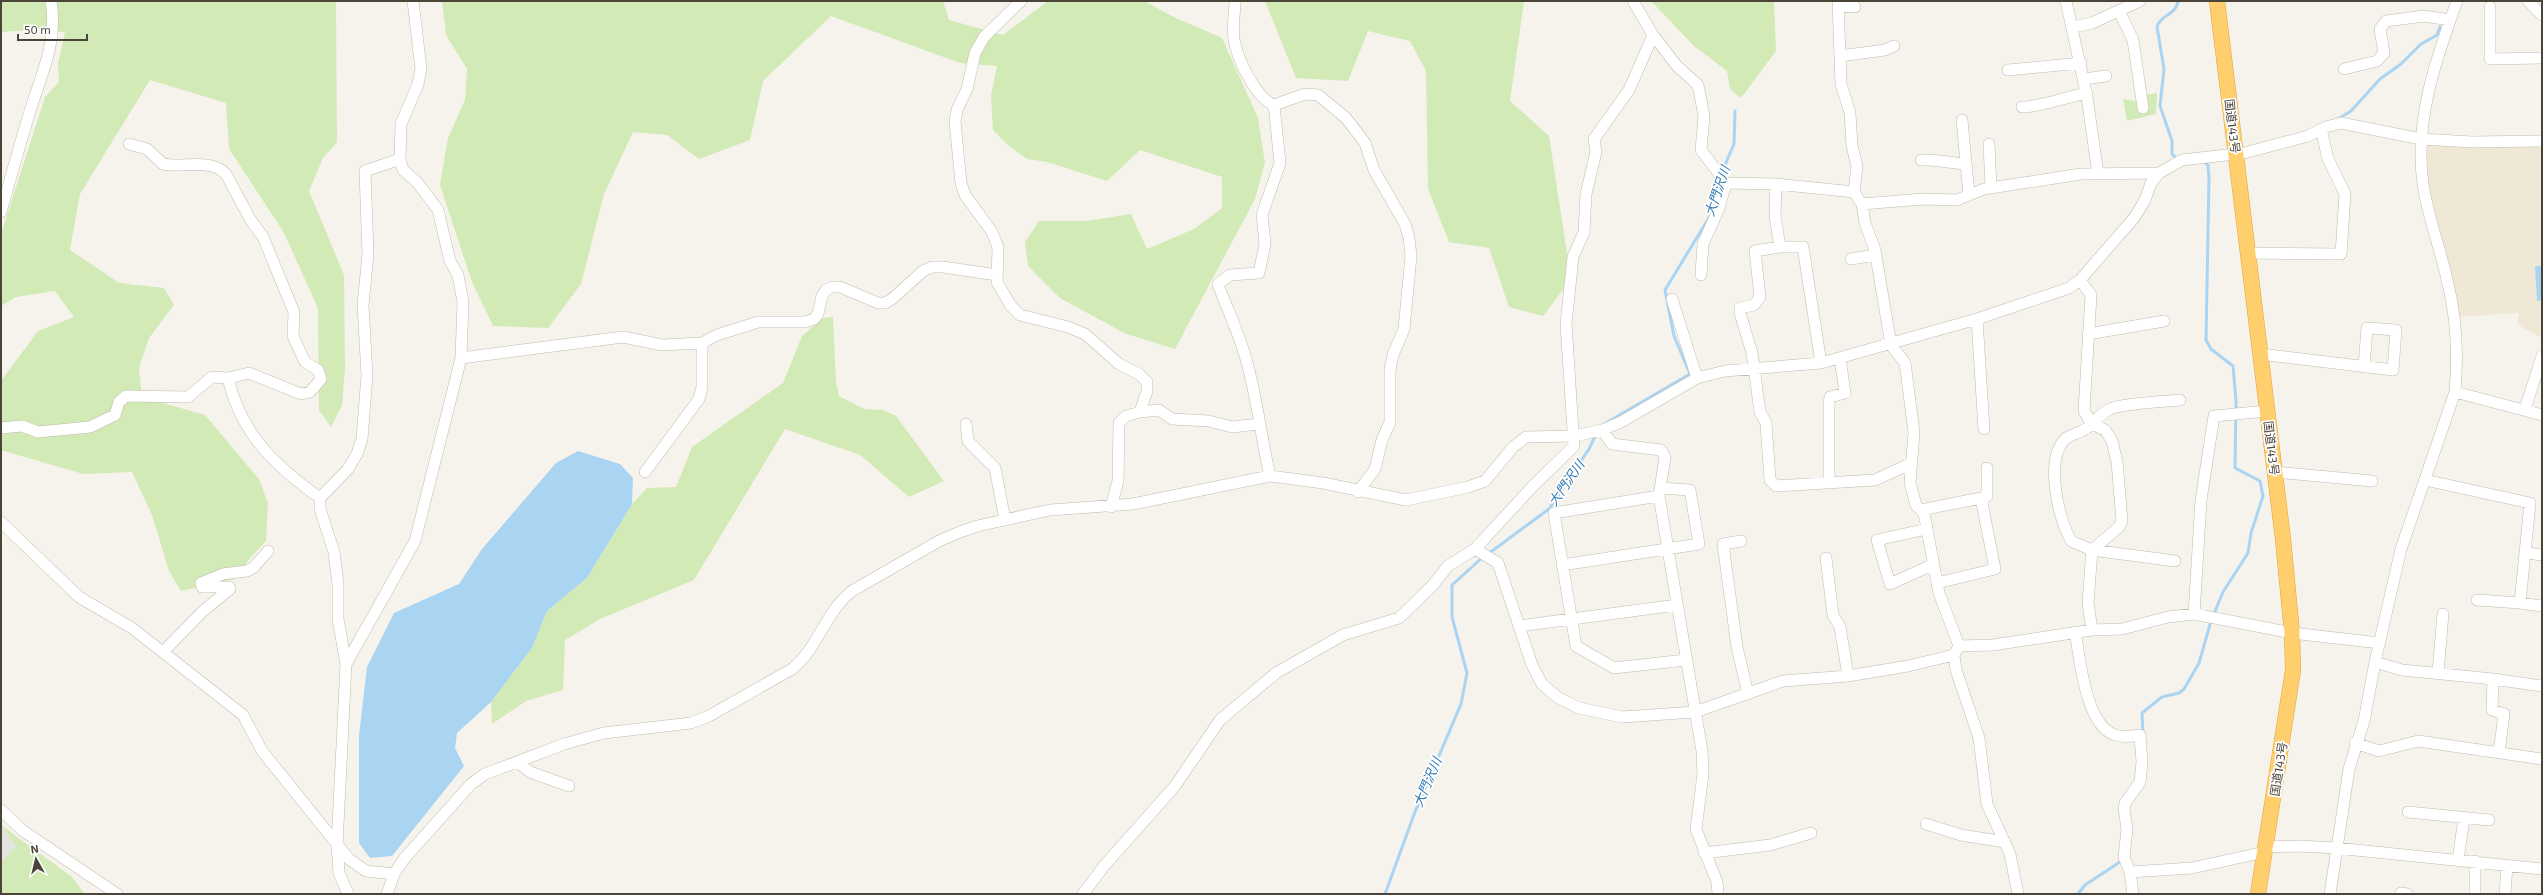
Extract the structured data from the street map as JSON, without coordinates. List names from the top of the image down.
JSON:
{
  "streets": {
    "highway": ["国道143号"]
  },
  "water": ["大門沢川"],
  "scale_bar": "50 m",
  "north": "top"
}
